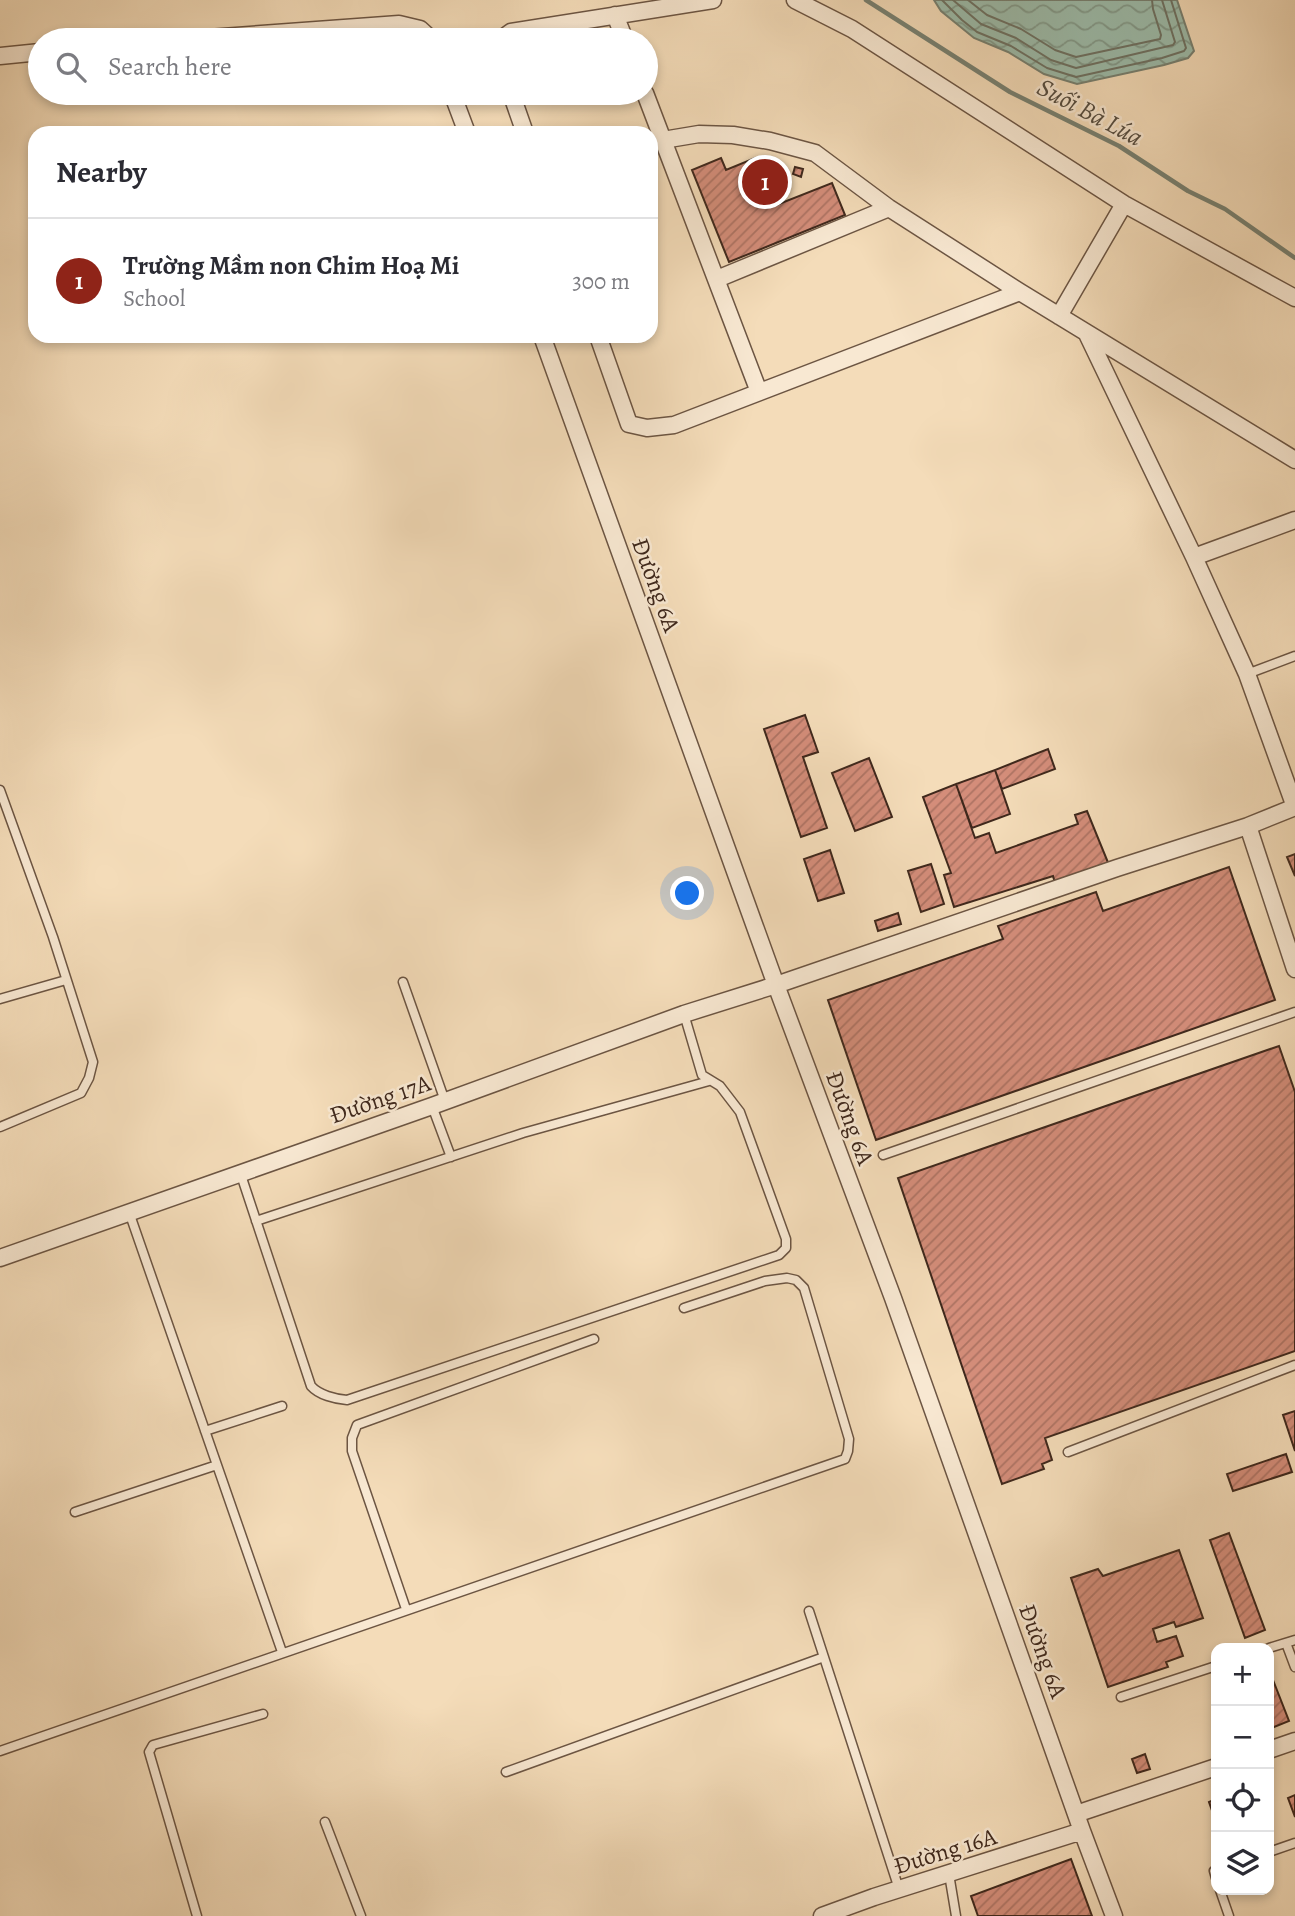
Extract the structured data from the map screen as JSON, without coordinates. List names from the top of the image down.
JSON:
{
  "streets": {
    "street": ["Đường 6A", "Đường 17A", "Đường 16A"]
  },
  "crossings": [
    ["Đường 6A", "Đường 17A"],
    ["Đường 6A", "Đường 16A"]
  ],
  "water": ["Suối Bà Lúa"],
  "page": {
    "search": "Search here",
    "heading": "Nearby",
    "pins": "1",
    "list": [
      {
        "mark": "1",
        "name": "Trường Mầm non Chim Hoạ Mi",
        "note": "School",
        "value": "300 m"
      }
    ],
    "map_buttons": ["+", "−"]
  }
}
